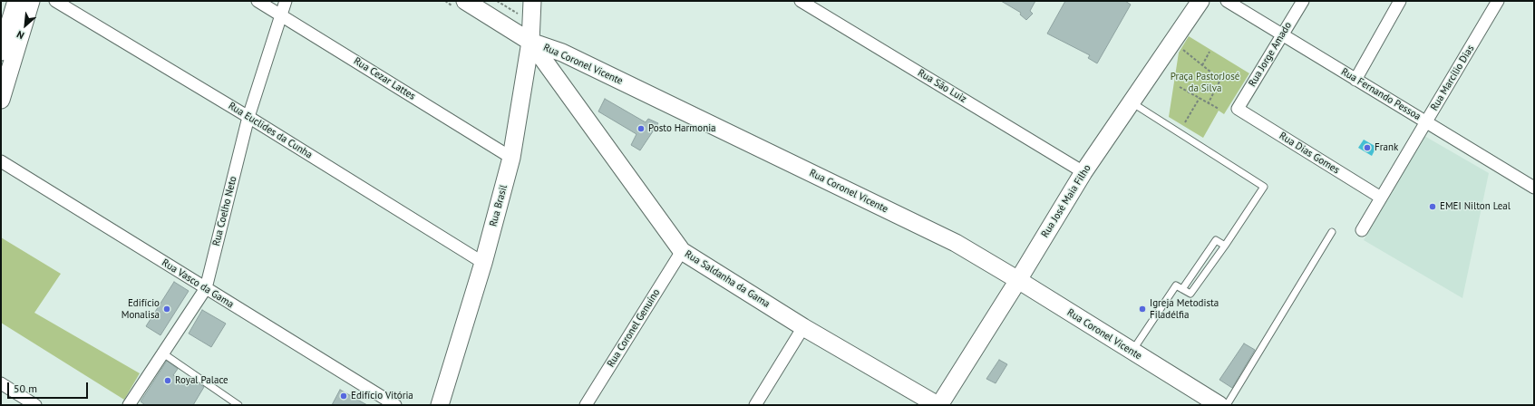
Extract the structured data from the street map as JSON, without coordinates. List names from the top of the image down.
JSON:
{
  "streets": {
    "street": [
      "Rua Jorge Amado",
      "Rua Coronel Vicente",
      "Rua Marcílio Dias",
      "Rua Cezar Lattes",
      "Rua São Luiz",
      "Rua Fernando Pessoa",
      "Rua Euclides da Cunha",
      "Rua Dias Gomes",
      "Rua José Maia Filho",
      "Rua Brasil",
      "Rua Coelho Neto",
      "Rua Saldanha da Gama",
      "Rua Vasco da Gama",
      "Rua Coronel Genuíno"
    ]
  },
  "crossings": [
    ["Rua Jorge Amado", "Rua Fernando Pessoa"],
    ["Rua Jorge Amado", "Rua Dias Gomes"],
    ["Rua Coronel Vicente", "Rua José Maia Filho"],
    ["Rua Coronel Vicente", "Rua Brasil"],
    ["Rua Coronel Vicente", "Rua Saldanha da Gama"],
    ["Rua Marcílio Dias", "Rua Fernando Pessoa"],
    ["Rua Marcílio Dias", "Rua Dias Gomes"],
    ["Rua Cezar Lattes", "Rua Brasil"],
    ["Rua Cezar Lattes", "Rua Coelho Neto"],
    ["Rua São Luiz", "Rua José Maia Filho"],
    ["Rua Euclides da Cunha", "Rua Brasil"],
    ["Rua Euclides da Cunha", "Rua Coelho Neto"],
    ["Rua José Maia Filho", "Rua Saldanha da Gama"],
    ["Rua Brasil", "Rua Saldanha da Gama"],
    ["Rua Coelho Neto", "Rua Vasco da Gama"],
    ["Rua Saldanha da Gama", "Rua Coronel Genuíno"]
  ],
  "parks": ["Praça PastorJosé da Silva"],
  "places": [
    "Posto Harmonia",
    "Frank",
    "EMEI Nilton Leal",
    "Edifício Monalisa",
    "Igreja Metodista Filadélfia",
    "Royal Palace",
    "Edifício Vitória"
  ],
  "scale_bar": "50 m",
  "north": "bottom left"
}
